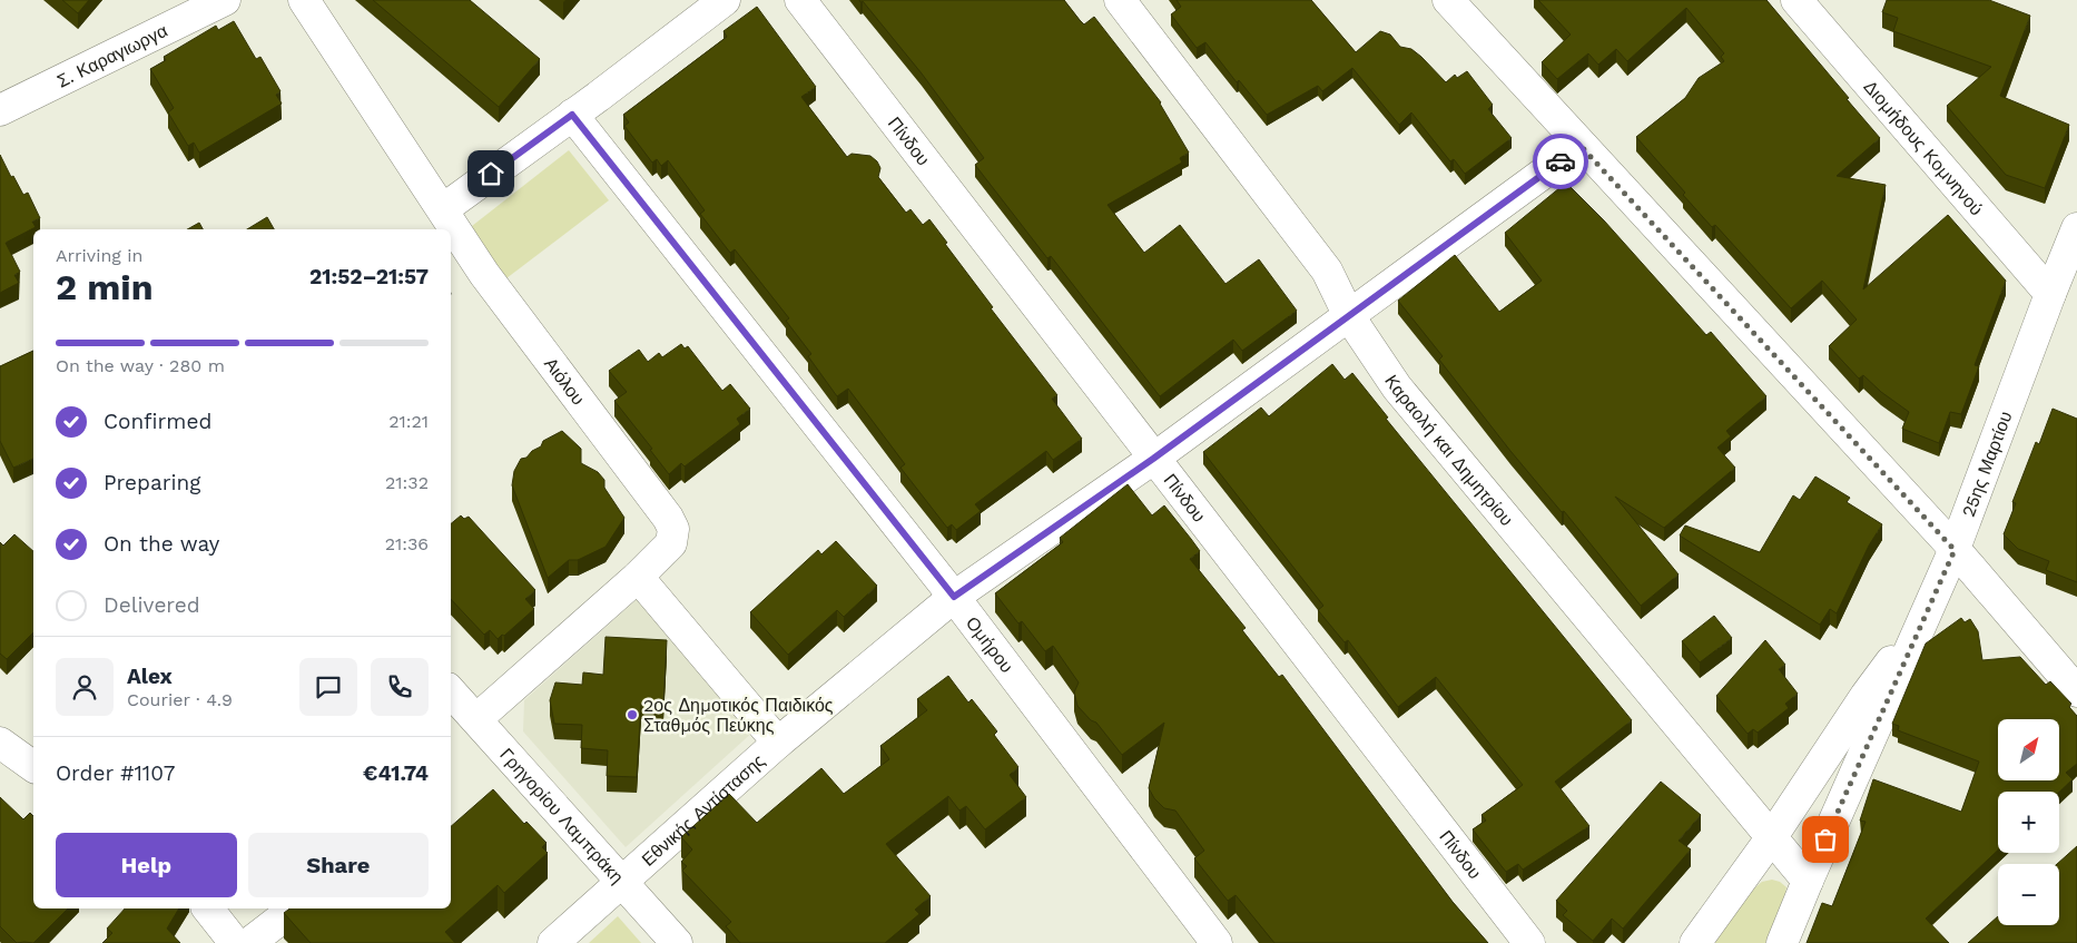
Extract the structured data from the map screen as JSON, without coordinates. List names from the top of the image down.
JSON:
{
  "streets": {
    "street": [
      "Σ. Καραγιωργα",
      "Πίνδου",
      "Διομήδους Κομνηνού",
      "Αιόλου",
      "Καραολή και Δημητρίου",
      "25ης Μαρτίου",
      "Ομήρου",
      "Εθνικής Αντίστασης",
      "Γρηγορίου Λαμπράκη"
    ]
  },
  "crossings": [
    ["Πίνδου", "Εθνικής Αντίστασης"],
    ["Διομήδους Κομνηνού", "25ης Μαρτίου"],
    ["Αιόλου", "Γρηγορίου Λαμπράκη"],
    ["Καραολή και Δημητρίου", "25ης Μαρτίου"],
    ["Καραολή και Δημητρίου", "Εθνικής Αντίστασης"],
    ["Ομήρου", "Εθνικής Αντίστασης"],
    ["Εθνικής Αντίστασης", "Γρηγορίου Λαμπράκη"]
  ],
  "places": ["2ος Δημοτικός Παιδικός Σταθμός Πεύκης"],
  "north": "top right",
  "page": {
    "heading": ["2 min", "Arriving in", "21:52–21:57"],
    "panel": [
      "Alex",
      "Courier · 4.9",
      "Order #1107",
      "€41.74"
    ],
    "bar": "On the way · 280 m",
    "list": [
      ["Confirmed", "21:21"],
      ["Preparing", "21:32"],
      ["On the way", "21:36"],
      "Delivered"
    ],
    "map_buttons": ["+", "−"],
    "buttons": ["Help", "Share"]
  }
}
